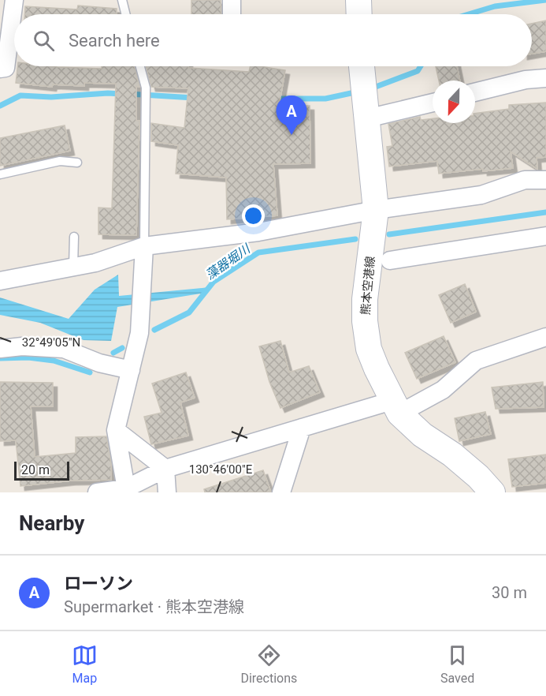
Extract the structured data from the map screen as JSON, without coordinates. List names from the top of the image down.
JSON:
{
  "streets": {
    "main road": ["熊本空港線"]
  },
  "water": ["藻器堀川"],
  "scale_bar": "20 m",
  "north": "bottom",
  "page": {
    "search": "Search here",
    "pins": "A",
    "scale": "20 m",
    "heading": "Nearby",
    "list": [
      {
        "mark": "A",
        "name": "ローソン",
        "note": "Supermarket · 熊本空港線",
        "value": "30 m"
      }
    ],
    "nav": ["Map", "Directions", "Saved"]
  },
  "coordinates": ["32°49'05\"N", "130°46'00\"E"]
}
